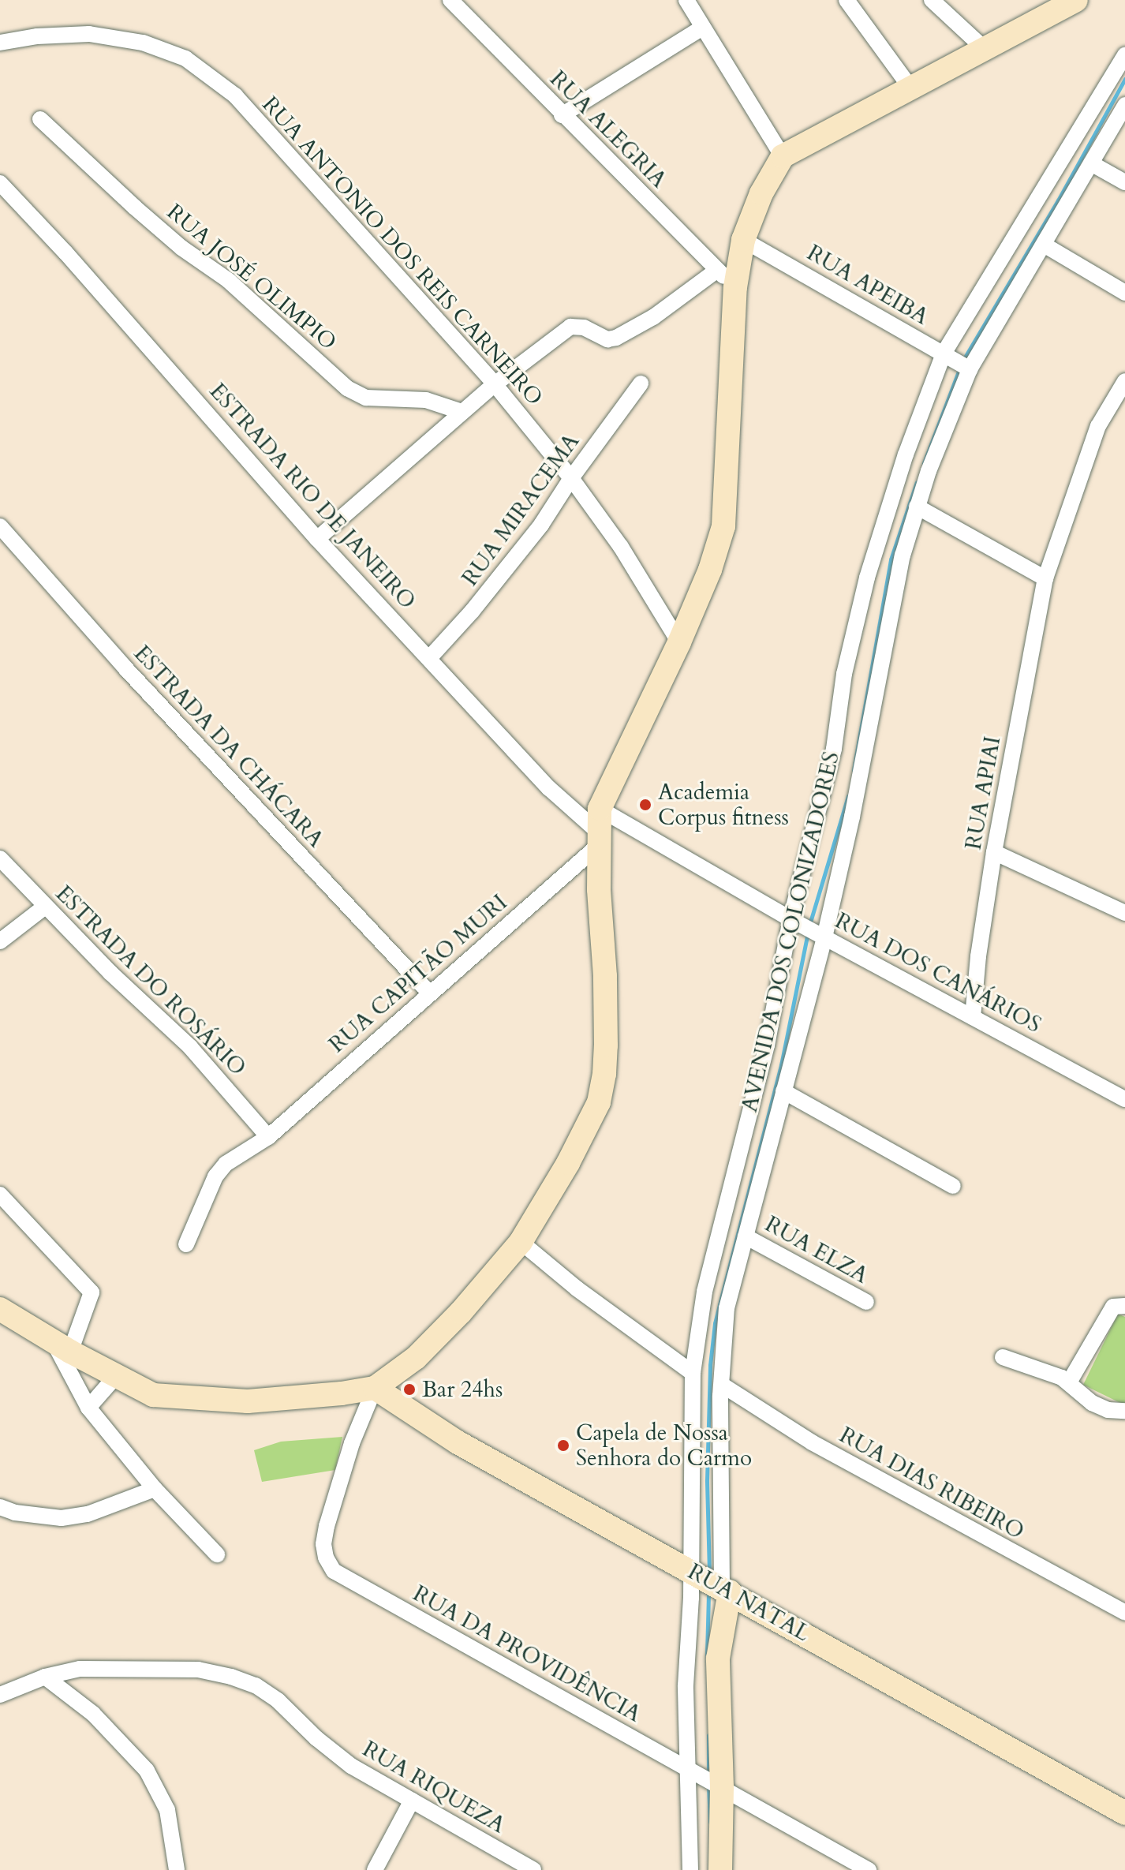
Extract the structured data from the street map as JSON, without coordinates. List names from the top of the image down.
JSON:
{
  "streets": {
    "street": [
      "RUA ALEGRIA",
      "RUA ANTONIO DOS REIS CARNEIRO",
      "RUA JOSÉ OLIMPIO",
      "RUA APEIBA",
      "ESTRADA RIO DE JANEIRO",
      "RUA MIRACEMA",
      "ESTRADA DA CHÁCARA",
      "RUA APIAI",
      "AVENIDA DOS COLONIZADORES",
      "RUA DOS CANÁRIOS",
      "RUA CAPITÃO MURI",
      "ESTRADA DO ROSÁRIO",
      "RUA ELZA",
      "RUA DIAS RIBEIRO",
      "RUA NATAL",
      "RUA DA PROVIDÊNCIA",
      "RUA RIQUEZA"
    ]
  },
  "crossings": [
    ["RUA ANTONIO DOS REIS CARNEIRO", "RUA MIRACEMA"],
    ["RUA APEIBA", "AVENIDA DOS COLONIZADORES"],
    ["ESTRADA RIO DE JANEIRO", "RUA MIRACEMA"],
    ["ESTRADA RIO DE JANEIRO", "RUA DOS CANÁRIOS"],
    ["ESTRADA RIO DE JANEIRO", "RUA CAPITÃO MURI"],
    ["ESTRADA DA CHÁCARA", "RUA CAPITÃO MURI"],
    ["RUA APIAI", "RUA DOS CANÁRIOS"],
    ["AVENIDA DOS COLONIZADORES", "RUA DOS CANÁRIOS"],
    ["AVENIDA DOS COLONIZADORES", "RUA ELZA"],
    ["AVENIDA DOS COLONIZADORES", "RUA DIAS RIBEIRO"],
    ["AVENIDA DOS COLONIZADORES", "RUA NATAL"],
    ["AVENIDA DOS COLONIZADORES", "RUA DA PROVIDÊNCIA"],
    ["RUA DOS CANÁRIOS", "RUA CAPITÃO MURI"],
    ["RUA CAPITÃO MURI", "ESTRADA DO ROSÁRIO"],
    ["RUA NATAL", "RUA DA PROVIDÊNCIA"]
  ],
  "places": ["Academia Corpus fitness", "Bar 24hs", "Capela de Nossa Senhora do Carmo"]
}
